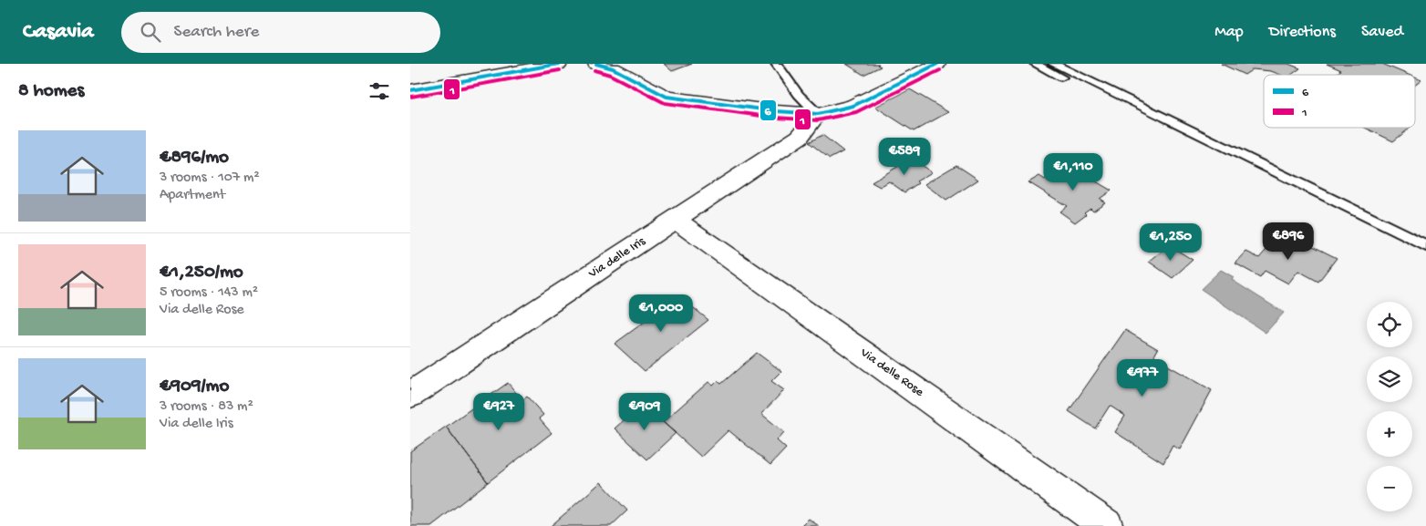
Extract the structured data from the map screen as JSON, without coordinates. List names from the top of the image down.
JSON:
{
  "streets": {
    "street": ["Via delle Iris", "Via delle Rose"]
  },
  "crossings": [
    ["Via delle Iris", "Via delle Rose"]
  ],
  "lines": ["transit line 6", "transit line 1"],
  "legend": ["6", "1"],
  "page": {
    "header": "Casavia",
    "search": "Search here",
    "nav": ["Map", "Directions", "Saved"],
    "heading": "8 homes",
    "list": [
      {
        "name": "€896/mo",
        "note": "3 rooms · 107 m² · Apartment"
      },
      {
        "name": "€1,250/mo",
        "note": "5 rooms · 143 m² · Via delle Rose"
      },
      {
        "name": "€909/mo",
        "note": "3 rooms · 83 m² · Via delle Iris"
      }
    ],
    "price": [
      "€589",
      "€1,110",
      "€896",
      "€1,250",
      "€1,000",
      "€977",
      "€927",
      "€909"
    ],
    "map_buttons": ["+", "−"]
  }
}
